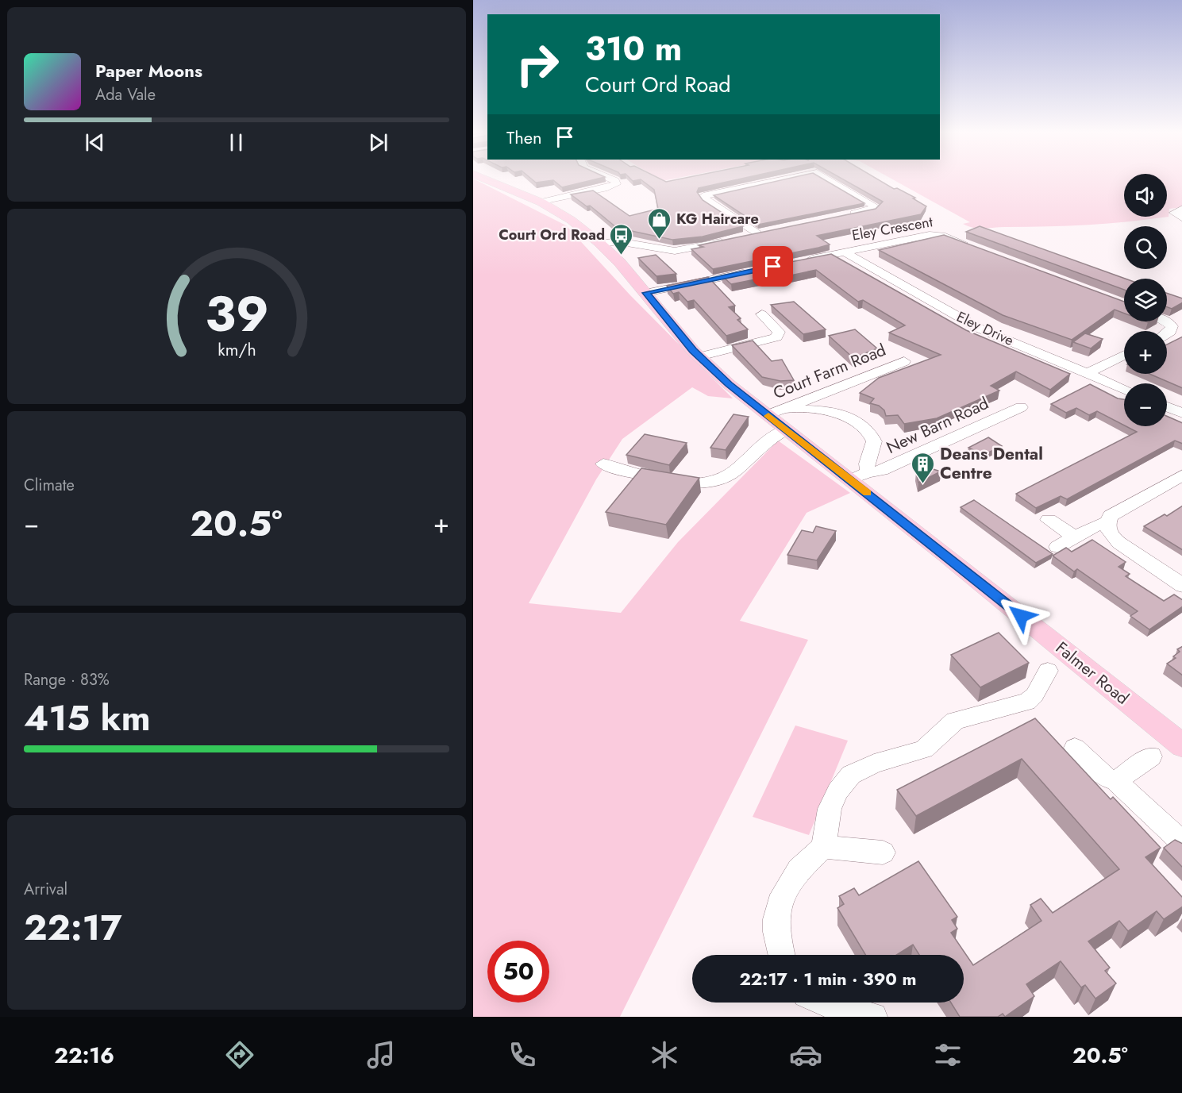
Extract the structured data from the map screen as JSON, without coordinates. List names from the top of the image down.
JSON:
{
  "streets": {
    "main road": ["Falmer Road"],
    "street": [
      "Eley Crescent",
      "Eley Drive",
      "Court Farm Road",
      "New Barn Road"
    ]
  },
  "crossings": [
    ["Eley Crescent", "Eley Drive"],
    ["Court Farm Road", "New Barn Road"],
    ["Court Farm Road", "Falmer Road"],
    ["New Barn Road", "Falmer Road"]
  ],
  "places": {
    "shop": ["KG Haircare"],
    "bus stop": ["Court Ord Road"],
    "building": ["Deans Dental Centre"]
  },
  "page": {
    "turn": ["310 m", "Court Ord Road"],
    "song": ["Paper Moons", "Ada Vale"],
    "then": "Then",
    "map_buttons": ["+", "−"],
    "tile": [
      "Climate",
      ["Range · 83%", "415 km"],
      ["Arrival", "22:17"]
    ],
    "heat": ["−", "20.5°", "+"],
    "limit": "50",
    "trip": "22:17 · 1 min · 390 m",
    "tabs": ["22:16", "20.5°"],
    "gauge": ["39", "km/h"]
  }
}
